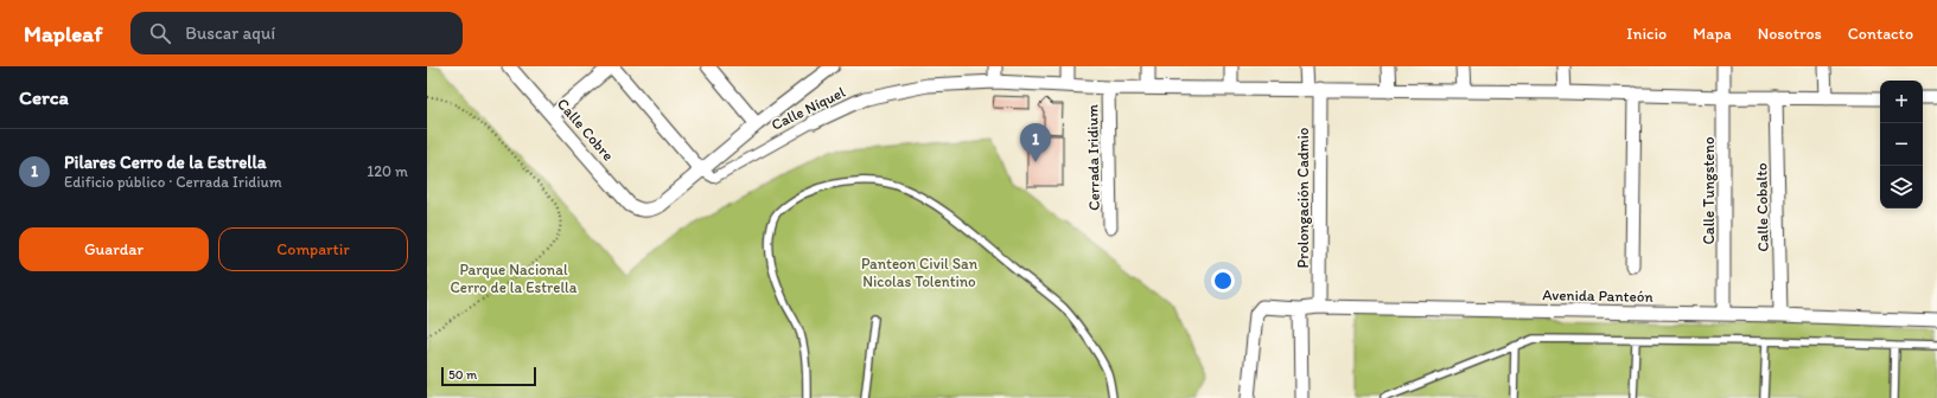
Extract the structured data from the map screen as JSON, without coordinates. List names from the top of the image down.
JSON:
{
  "streets": {
    "street": [
      "Calle Níquel",
      "Calle Cobre",
      "Cerrada Iridium",
      "Calle Tungsteno",
      "Prolongación Cadmio",
      "Calle Cobalto",
      "Avenida Panteón"
    ]
  },
  "crossings": [
    ["Calle Níquel", "Calle Cobre"],
    ["Calle Níquel", "Cerrada Iridium"],
    ["Calle Níquel", "Calle Tungsteno"],
    ["Calle Níquel", "Prolongación Cadmio"],
    ["Calle Níquel", "Calle Cobalto"],
    ["Calle Tungsteno", "Avenida Panteón"],
    ["Prolongación Cadmio", "Avenida Panteón"],
    ["Calle Cobalto", "Avenida Panteón"]
  ],
  "parks": ["Panteon Civil San Nicolas Tolentino", "Parque Nacional Cerro de la Estrella"],
  "scale_bar": "50 m",
  "page": {
    "header": "Mapleaf",
    "search": "Buscar aquí",
    "nav": [
      "Inicio",
      "Mapa",
      "Nosotros",
      "Contacto"
    ],
    "heading": "Cerca",
    "map_buttons": ["+", "−"],
    "pins": "1",
    "list": [
      {
        "mark": "1",
        "name": "Pilares Cerro de la Estrella",
        "note": "Edificio público · Cerrada Iridium",
        "value": "120 m"
      }
    ],
    "buttons": ["Guardar", "Compartir"],
    "scale": "50 m"
  }
}
